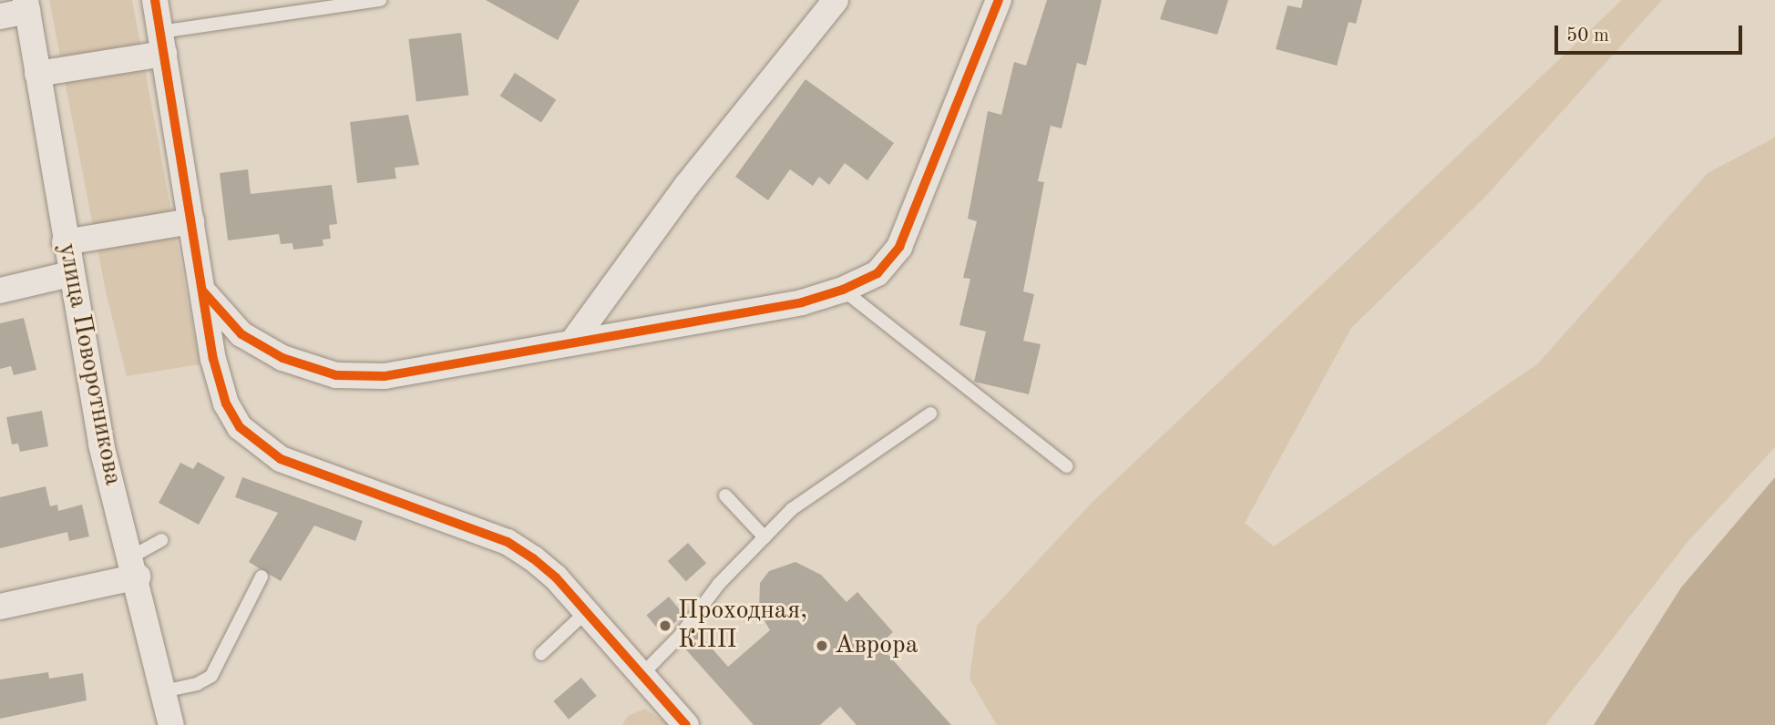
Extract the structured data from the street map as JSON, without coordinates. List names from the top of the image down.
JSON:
{
  "streets": {
    "street": ["улица Поворотникова"]
  },
  "places": ["Проходная, КПП", "Аврора"],
  "scale_bar": "50 m"
}
